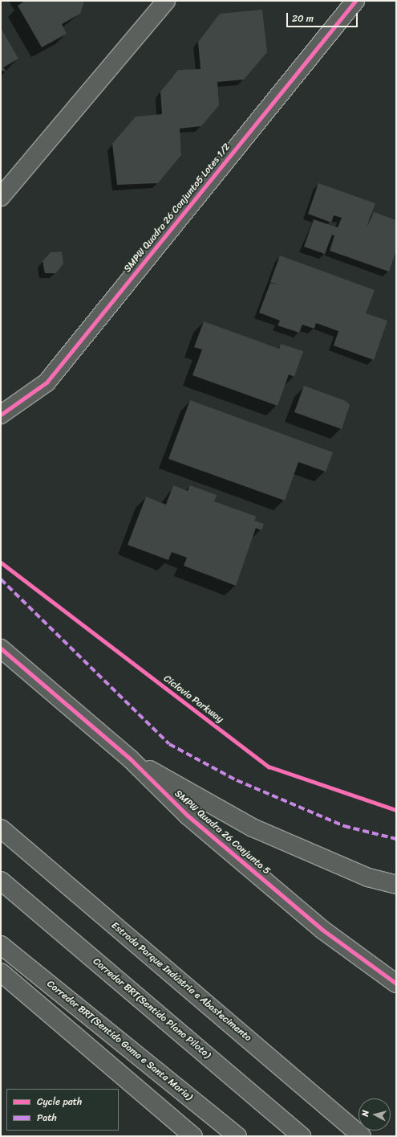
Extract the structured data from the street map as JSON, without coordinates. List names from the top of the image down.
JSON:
{
  "streets": {
    "main road": [
      "SMPW Quadra 26 Conjunto5 Lotes 1/2",
      "SMPW Quadra 26 Conjunto 5",
      "Estrada Parque Indústria e Abastecimento",
      "Corredor BRT(Sentido Plano Piloto)",
      "Corredor BRT(Sentido Gama e Santa Maria)"
    ],
    "cycle path": ["Ciclovia Parkway"]
  },
  "legend": ["Cycle path", "Path"],
  "scale_bar": "20 m",
  "north": "left"
}
